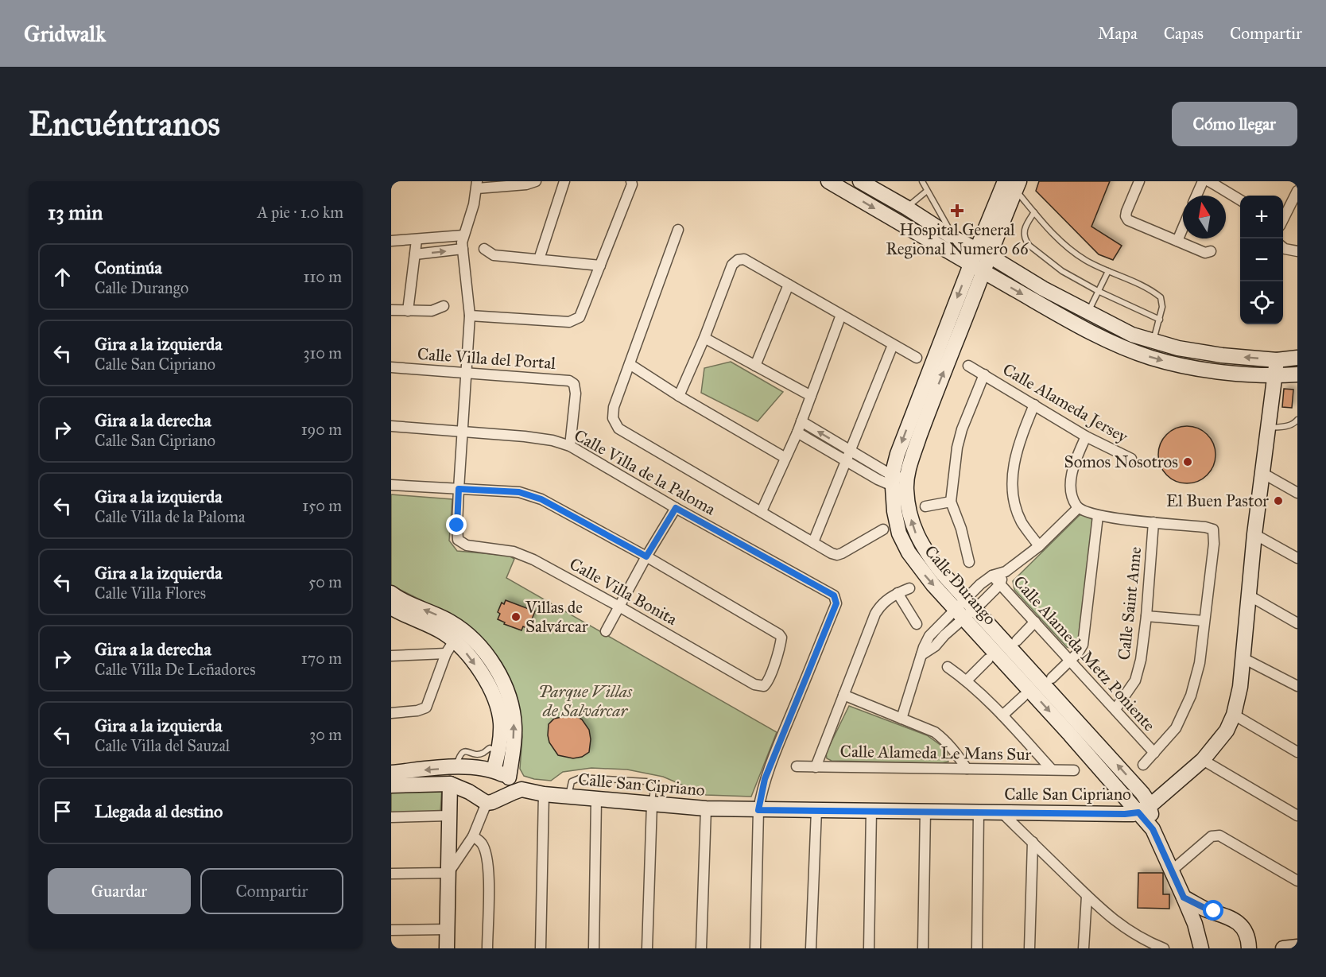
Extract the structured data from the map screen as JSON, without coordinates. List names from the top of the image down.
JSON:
{
  "streets": {
    "street": [
      "Calle Villa del Portal",
      "Calle Alameda Jersey",
      "Calle Villa de la Paloma",
      "Calle Durango",
      "Calle Villa Bonita",
      "Calle Saint Anne",
      "Calle Alameda Metz Poniente",
      "Calle Alameda Le Mans Sur",
      "Calle San Cipriano"
    ]
  },
  "crossings": [
    ["Calle Villa del Portal", "Calle Villa de la Paloma"],
    ["Calle Villa de la Paloma", "Calle San Cipriano"],
    ["Calle Durango", "Calle San Cipriano"],
    ["Calle Saint Anne", "Calle Alameda Metz Poniente"]
  ],
  "parks": ["Parque Villas de Salvárcar"],
  "places": {
    "health": ["Hospital General Regional Numero 66"],
    "other": ["Somos Nosotros", "El Buen Pastor", "Villas de Salvárcar"]
  },
  "north": "top",
  "page": {
    "header": "Gridwalk",
    "nav": ["Mapa", "Capas", "Compartir"],
    "buttons": [
      "Cómo llegar",
      ["Guardar", "Compartir"]
    ],
    "title": "Encuéntranos",
    "heading": ["13 min", "A pie · 1.0 km"],
    "map_buttons": ["+", "−"],
    "list": [
      ["Continúa", "Calle Durango", "110 m"],
      ["Gira a la izquierda", "Calle San Cipriano", "310 m"],
      ["Gira a la derecha", "Calle San Cipriano", "190 m"],
      ["Gira a la izquierda", "Calle Villa de la Paloma", "150 m"],
      ["Gira a la izquierda", "Calle Villa Flores", "50 m"],
      ["Gira a la derecha", "Calle Villa De Leñadores", "170 m"],
      ["Gira a la izquierda", "Calle Villa del Sauzal", "30 m"],
      "Llegada al destino"
    ]
  }
}
